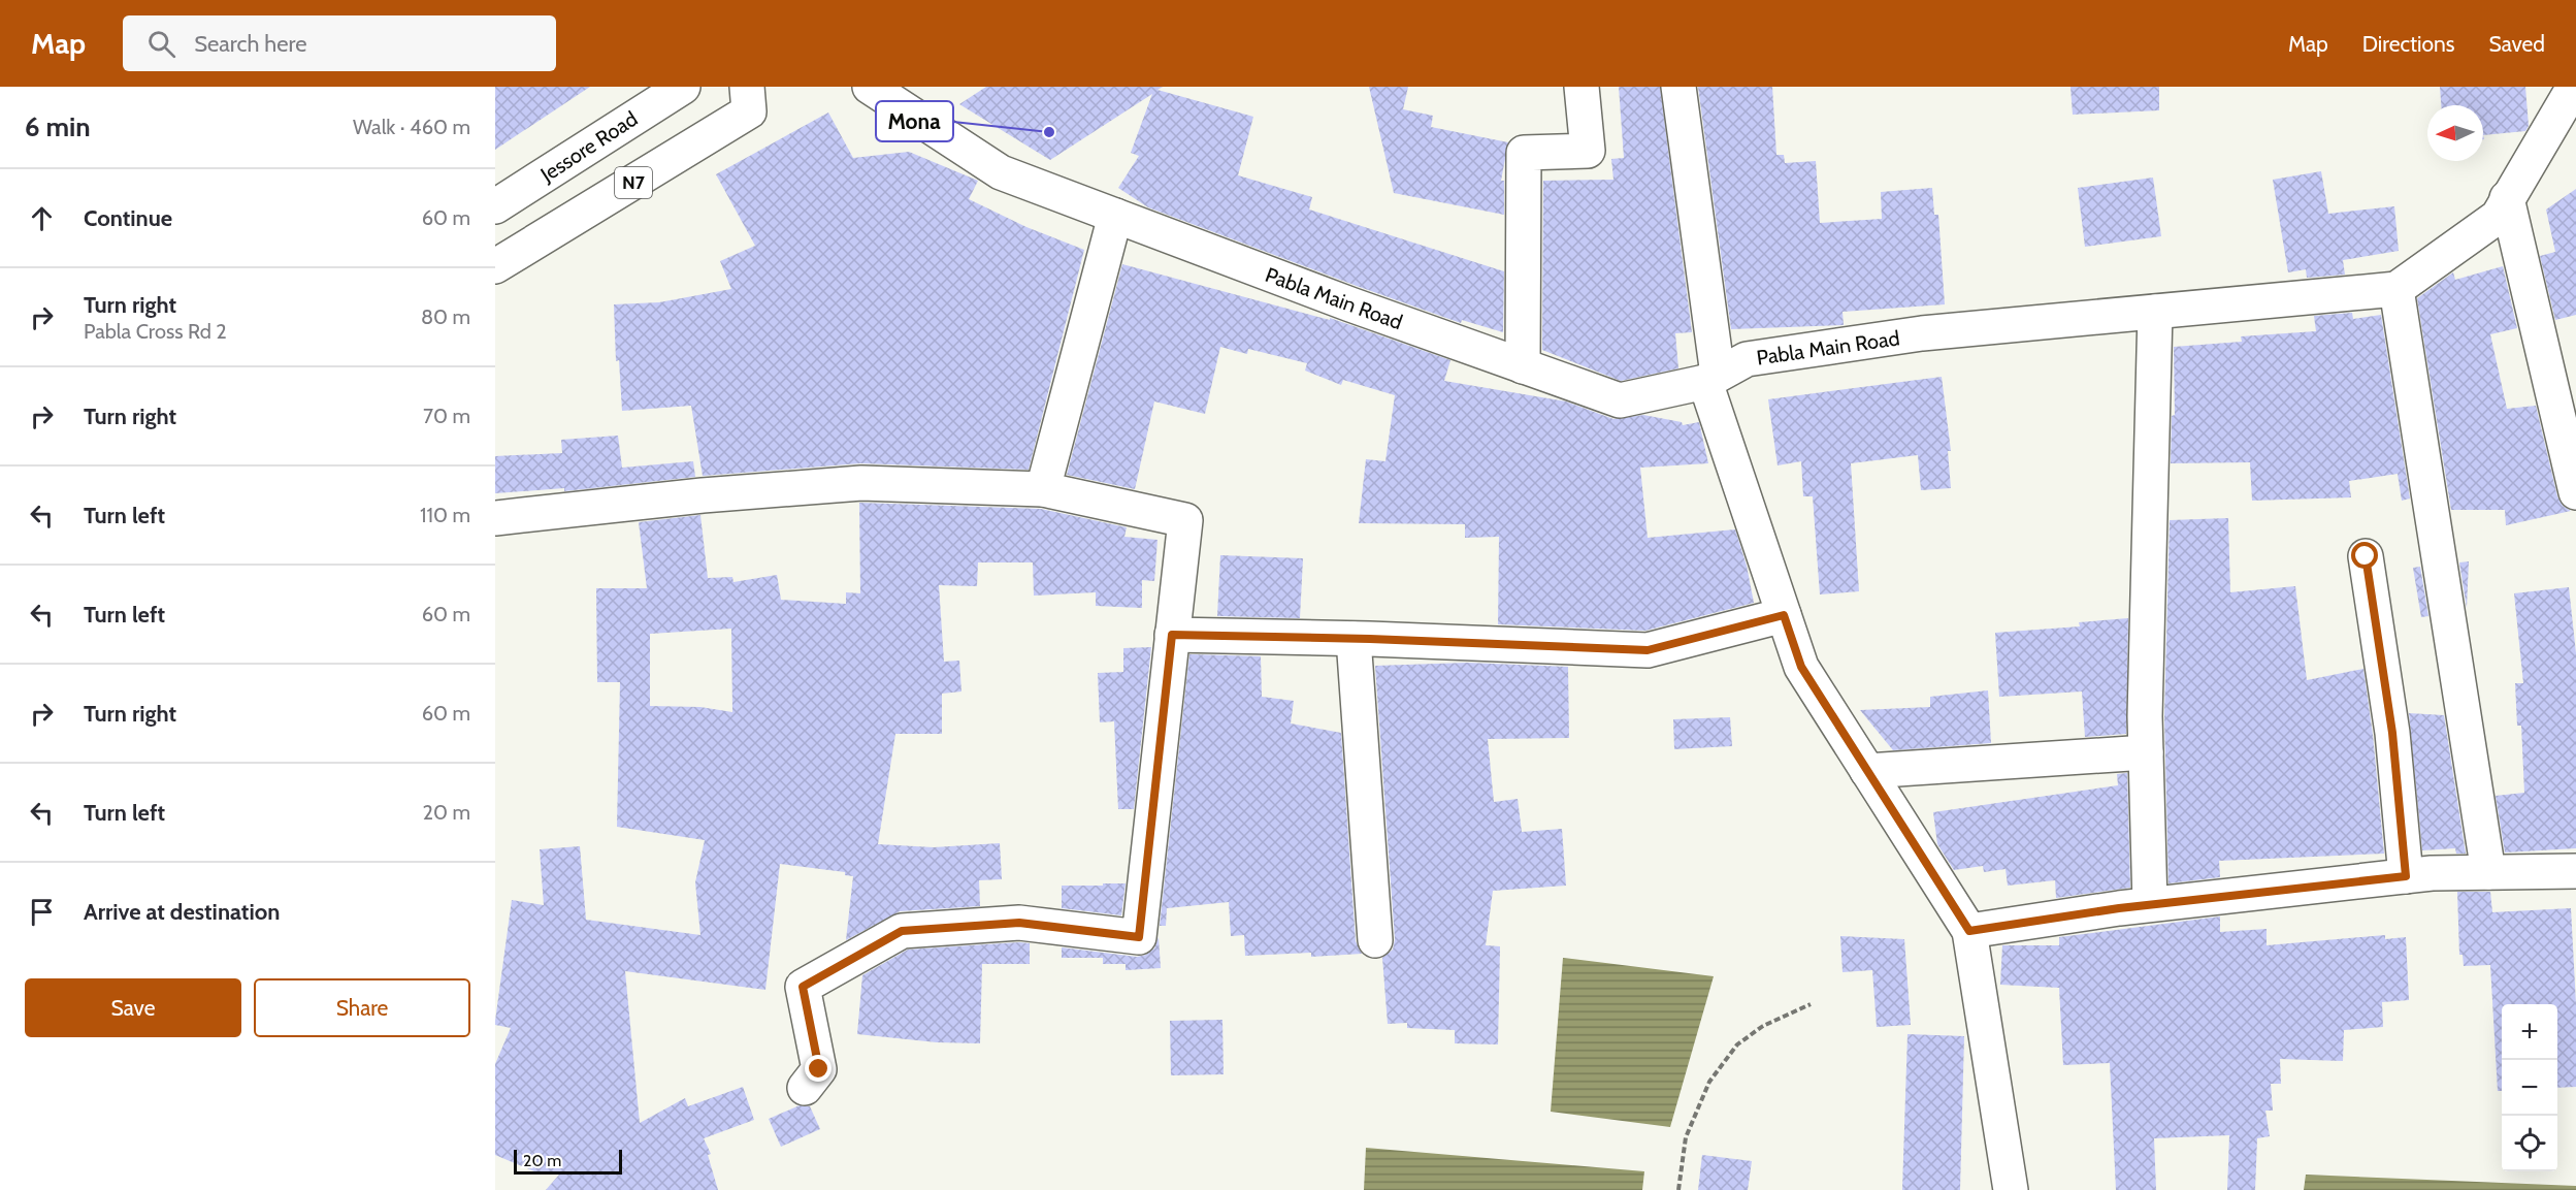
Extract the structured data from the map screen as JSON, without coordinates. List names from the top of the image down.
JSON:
{
  "streets": {
    "main road": ["Jessore Road", "N7", "Pabla Main Road"]
  },
  "places": ["Mona"],
  "scale_bar": "20 m",
  "north": "left",
  "page": {
    "header": "Map",
    "search": "Search here",
    "nav": ["Map", "Directions", "Saved"],
    "heading": ["6 min", "Walk · 460 m"],
    "list": [
      ["Continue", "60 m"],
      ["Turn right", "Pabla Cross Rd 2", "80 m"],
      ["Turn right", "70 m"],
      ["Turn left", "110 m"],
      ["Turn left", "60 m"],
      ["Turn right", "60 m"],
      ["Turn left", "20 m"],
      "Arrive at destination"
    ],
    "buttons": ["Save", "Share"],
    "map_buttons": ["+", "−"],
    "scale": "20 m"
  }
}
